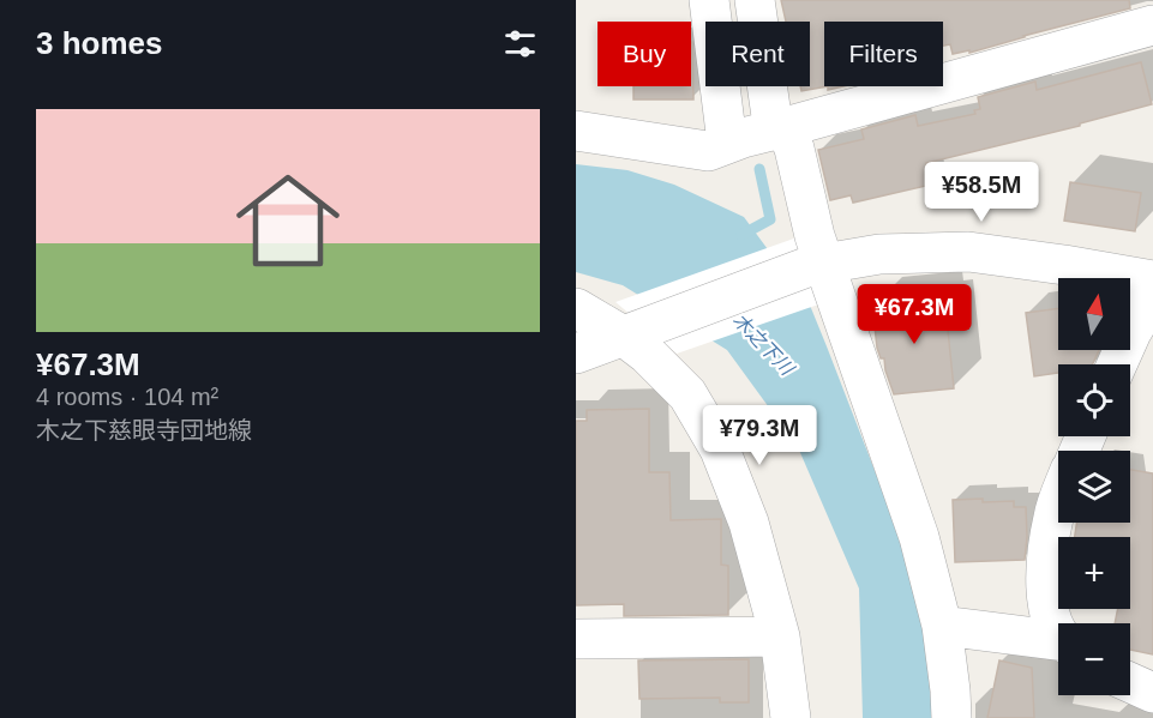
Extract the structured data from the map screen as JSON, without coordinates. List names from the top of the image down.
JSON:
{
  "water": ["木之下川"],
  "north": "top",
  "page": {
    "heading": "3 homes",
    "chip": ["Buy", "Rent", "Filters"],
    "list": [
      {
        "name": "¥67.3M",
        "note": "4 rooms · 104 m² · 木之下慈眼寺団地線"
      }
    ],
    "price": ["¥58.5M", "¥67.3M", "¥79.3M"],
    "map_buttons": ["+", "−"]
  }
}
